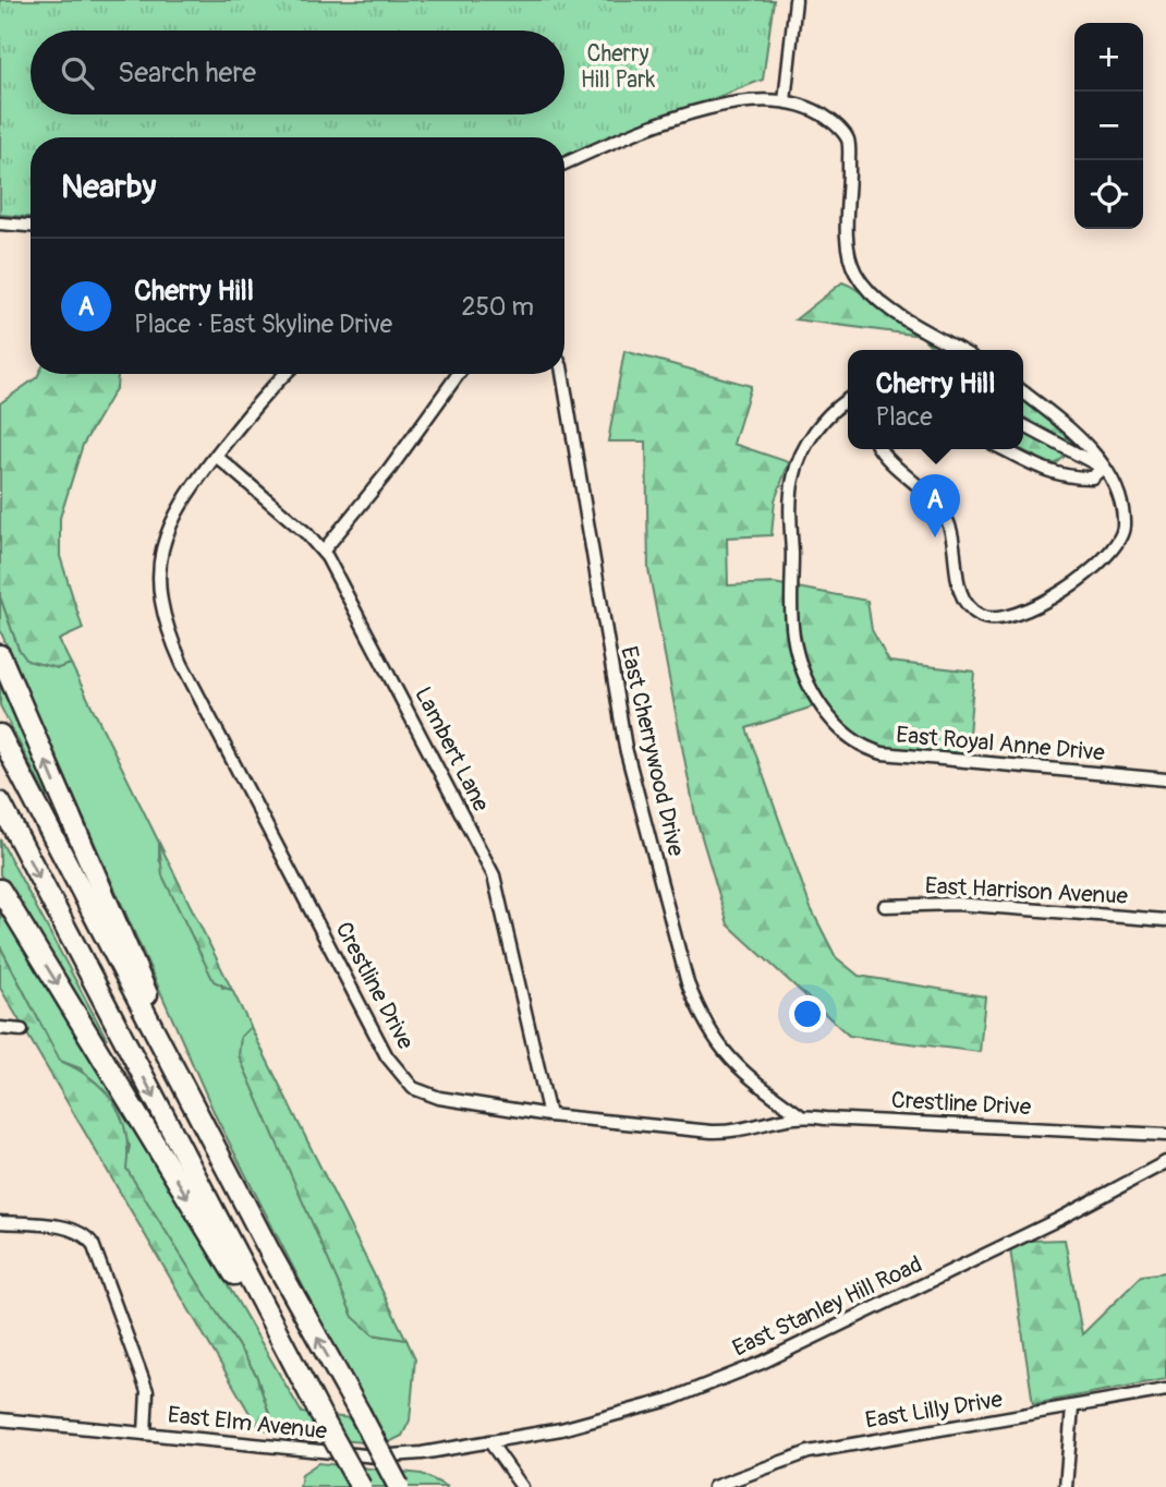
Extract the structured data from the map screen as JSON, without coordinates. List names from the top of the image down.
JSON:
{
  "streets": {
    "street": [
      "East Royal Anne Drive",
      "Lambert Lane",
      "East Cherrywood Drive",
      "East Harrison Avenue",
      "Crestline Drive",
      "East Stanley Hill Road",
      "East Lilly Drive",
      "East Elm Avenue"
    ]
  },
  "crossings": [
    ["Lambert Lane", "Crestline Drive"],
    ["East Cherrywood Drive", "Crestline Drive"],
    ["East Stanley Hill Road", "East Elm Avenue"]
  ],
  "parks": ["Cherry Hill Park"],
  "page": {
    "map_buttons": ["+", "−"],
    "search": "Search here",
    "heading": "Nearby",
    "list": [
      {
        "mark": "A",
        "name": "Cherry Hill",
        "note": "Place · East Skyline Drive",
        "value": "250 m"
      }
    ],
    "popup": ["Cherry Hill", "Place"],
    "pins": "A"
  }
}
